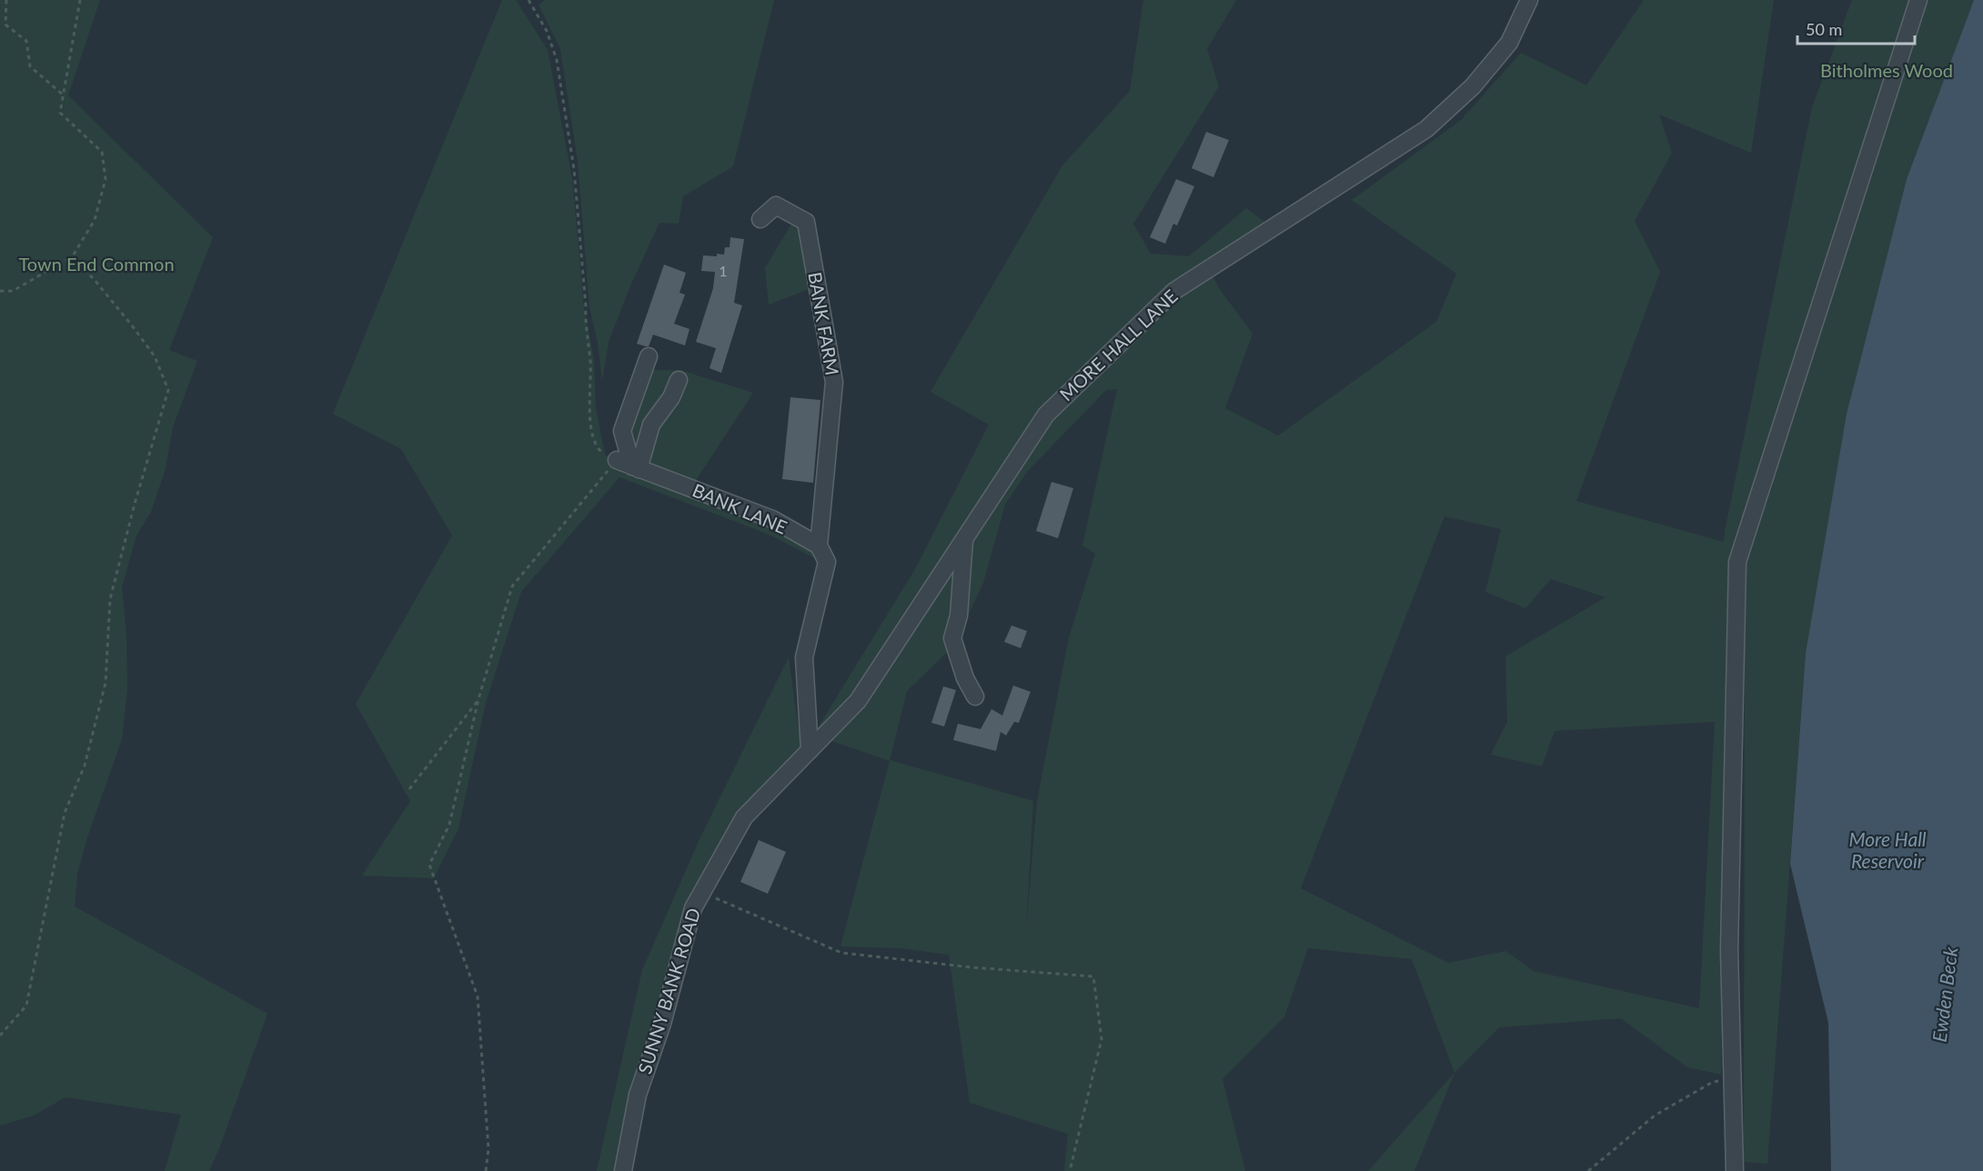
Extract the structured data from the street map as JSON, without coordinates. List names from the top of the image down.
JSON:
{
  "streets": {
    "street": [
      "BANK FARM",
      "MORE HALL LANE",
      "BANK LANE",
      "SUNNY BANK ROAD"
    ]
  },
  "crossings": [
    ["BANK FARM", "BANK LANE"],
    ["MORE HALL LANE", "SUNNY BANK ROAD"]
  ],
  "water": ["More Hall Reservoir", "Ewden Beck"],
  "parks": ["Bitholmes Wood", "Town End Common"],
  "house_numbers": ["1"],
  "scale_bar": "50 m"
}
